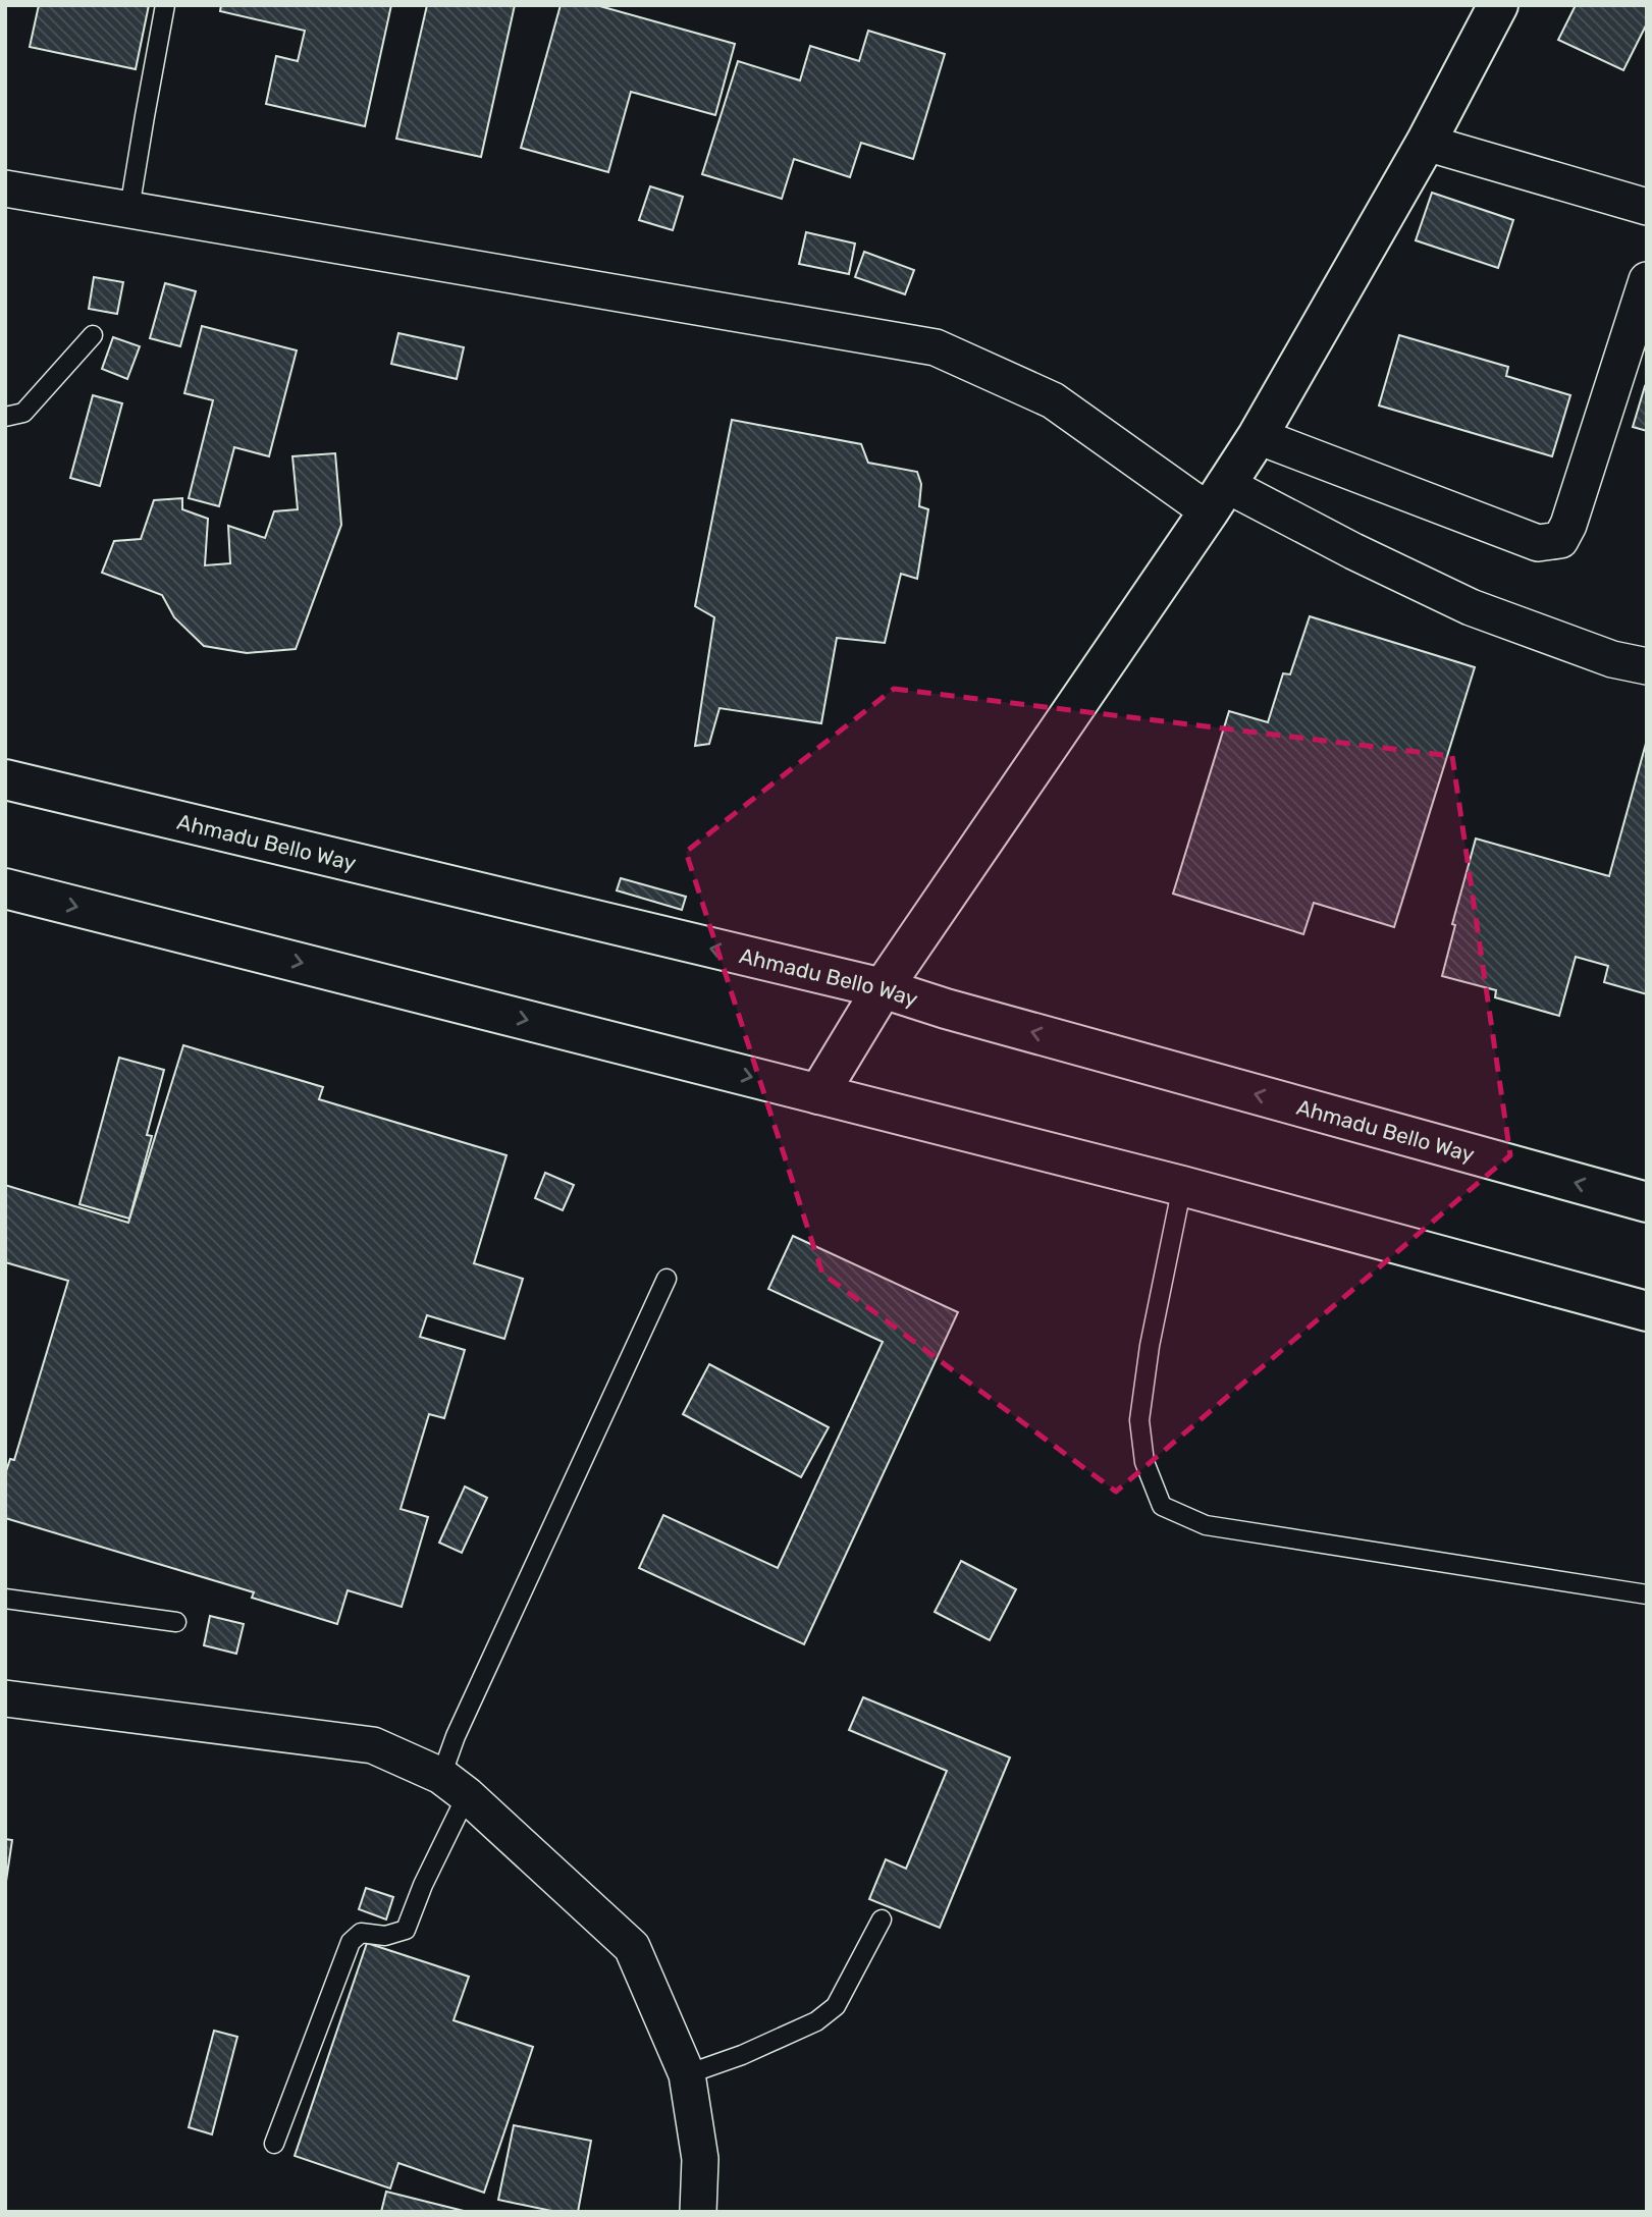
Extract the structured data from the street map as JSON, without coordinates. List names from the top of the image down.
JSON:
{
  "streets": {
    "main road": ["Ahmadu Bello Way"]
  }
}
